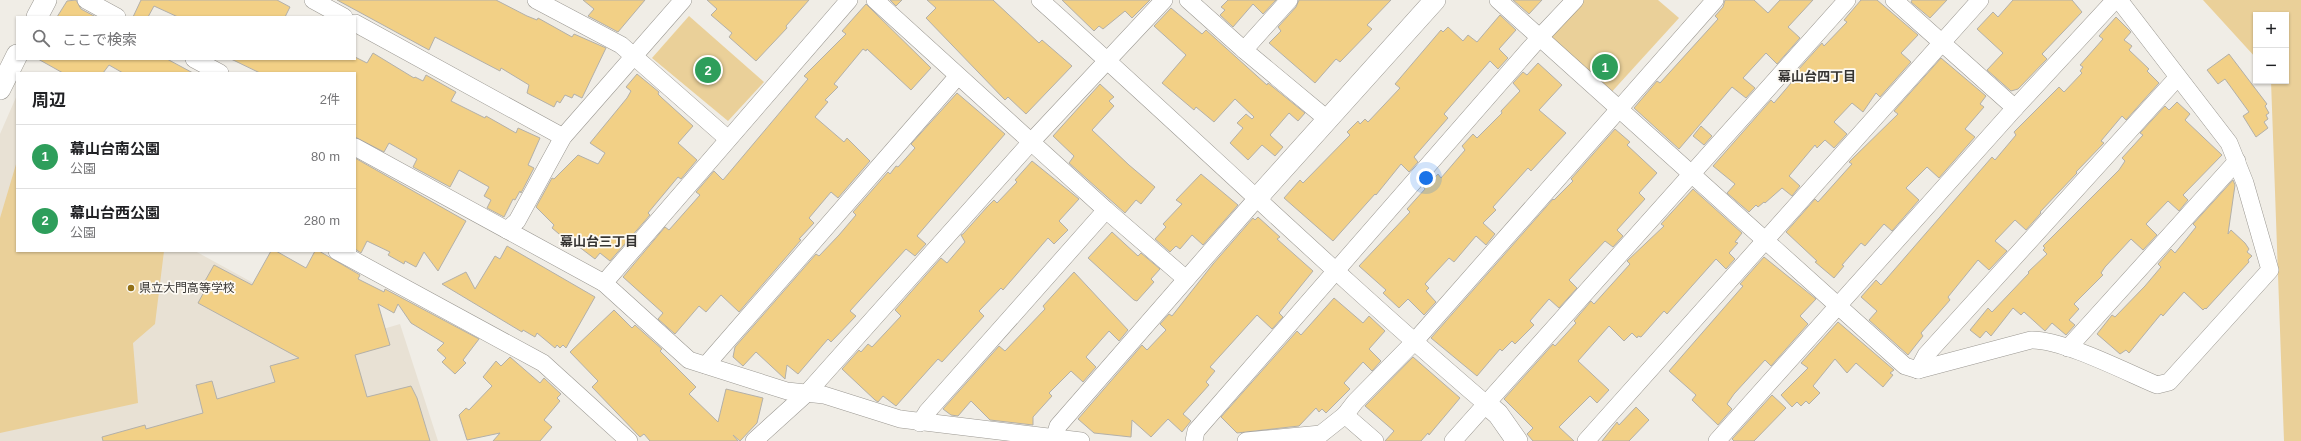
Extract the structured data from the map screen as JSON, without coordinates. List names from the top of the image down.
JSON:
{
  "districts": ["幕山台四丁目", "幕山台三丁目"],
  "places": ["県立大門高等学校"],
  "page": {
    "map_buttons": ["+", "−"],
    "search": "ここで検索",
    "pins": ["1", "2"],
    "heading": ["周辺", "2件"],
    "list": [
      {
        "mark": "1",
        "name": "幕山台南公園",
        "note": "公園",
        "value": "80 m"
      },
      {
        "mark": "2",
        "name": "幕山台西公園",
        "note": "公園",
        "value": "280 m"
      }
    ]
  }
}
